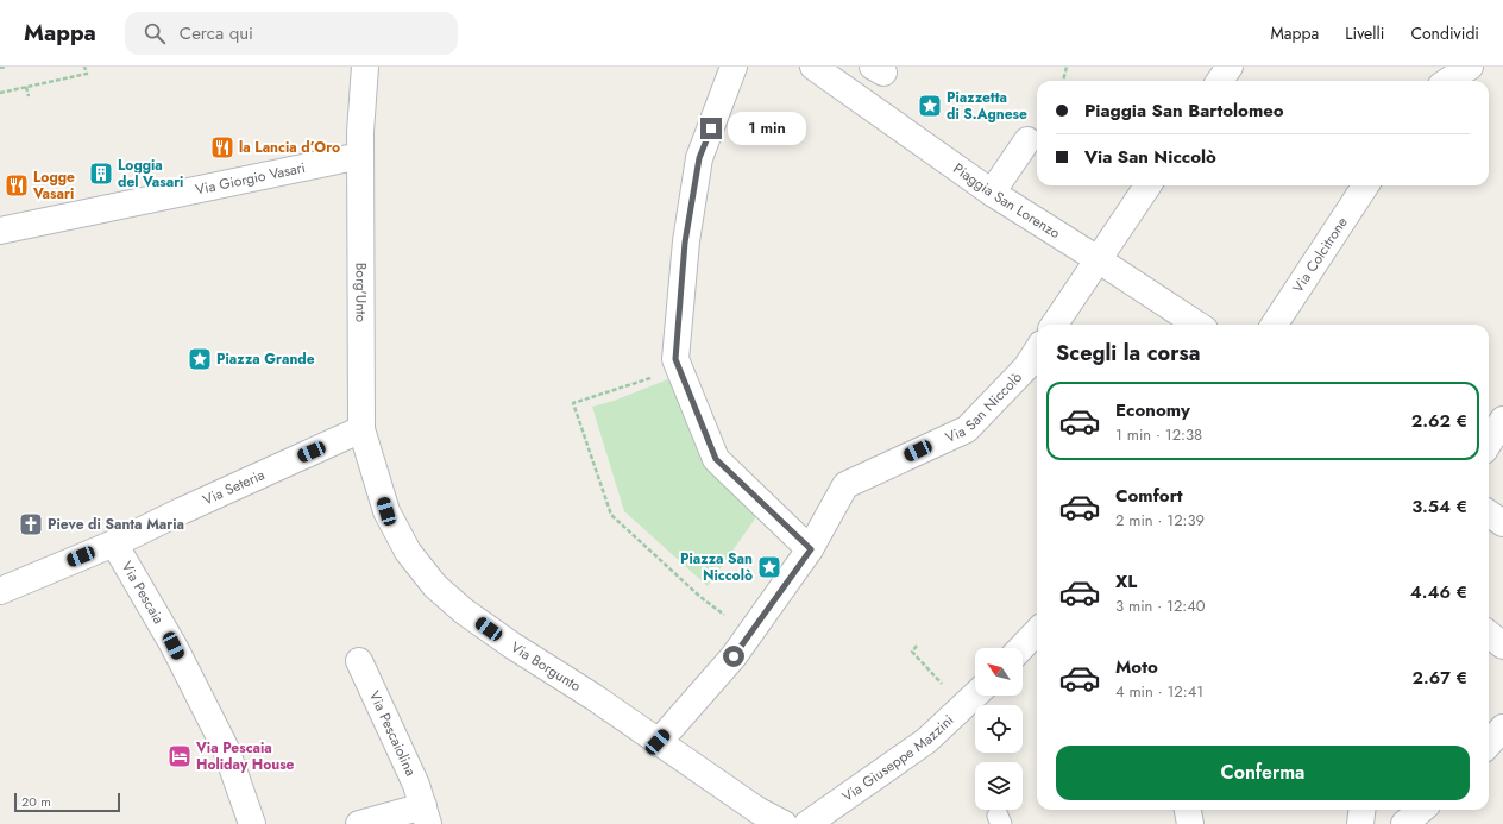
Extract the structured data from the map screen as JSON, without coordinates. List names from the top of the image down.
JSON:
{
  "streets": {
    "street": [
      "Via Giorgio Vasari",
      "Piaggia San Lorenzo",
      "Via Colcitrone",
      "Borg'Unto",
      "Via San Niccolò",
      "Via Seteria",
      "Via Pescaia",
      "Via Borgunto",
      "Via Pescaiolina",
      "Via Giuseppe Mazzini"
    ]
  },
  "crossings": [
    ["Via Giorgio Vasari", "Borg'Unto"],
    ["Borg'Unto", "Via Seteria"],
    ["Borg'Unto", "Via Borgunto"],
    ["Via San Niccolò", "Via Borgunto"],
    ["Via Seteria", "Via Pescaia"],
    ["Via Seteria", "Via Borgunto"]
  ],
  "places": {
    "place": ["Piazzetta di S.Agnese", "Piazza Grande", "Piazza San Niccolò"],
    "restaurant": ["la Lancia d’Oro", "Logge Vasari"],
    "building": ["Loggia del Vasari"],
    "church": ["Pieve di Santa Maria"],
    "hotel": ["Via Pescaia Holiday House"]
  },
  "scale_bar": "20 m",
  "north": "top left",
  "page": {
    "header": "Mappa",
    "search": "Cerca qui",
    "nav": ["Mappa", "Livelli", "Condividi"],
    "banner": ["Piaggia San Bartolomeo", "Via San Niccolò"],
    "bubble": "1 min",
    "heading": "Scegli la corsa",
    "list": [
      {
        "name": "Economy",
        "note": "1 min · 12:38",
        "value": "2.62 €"
      },
      {
        "name": "Comfort",
        "note": "2 min · 12:39",
        "value": "3.54 €"
      },
      {
        "name": "XL",
        "note": "3 min · 12:40",
        "value": "4.46 €"
      },
      {
        "name": "Moto",
        "note": "4 min · 12:41",
        "value": "2.67 €"
      }
    ],
    "buttons": "Conferma",
    "scale": "20 m"
  }
}
